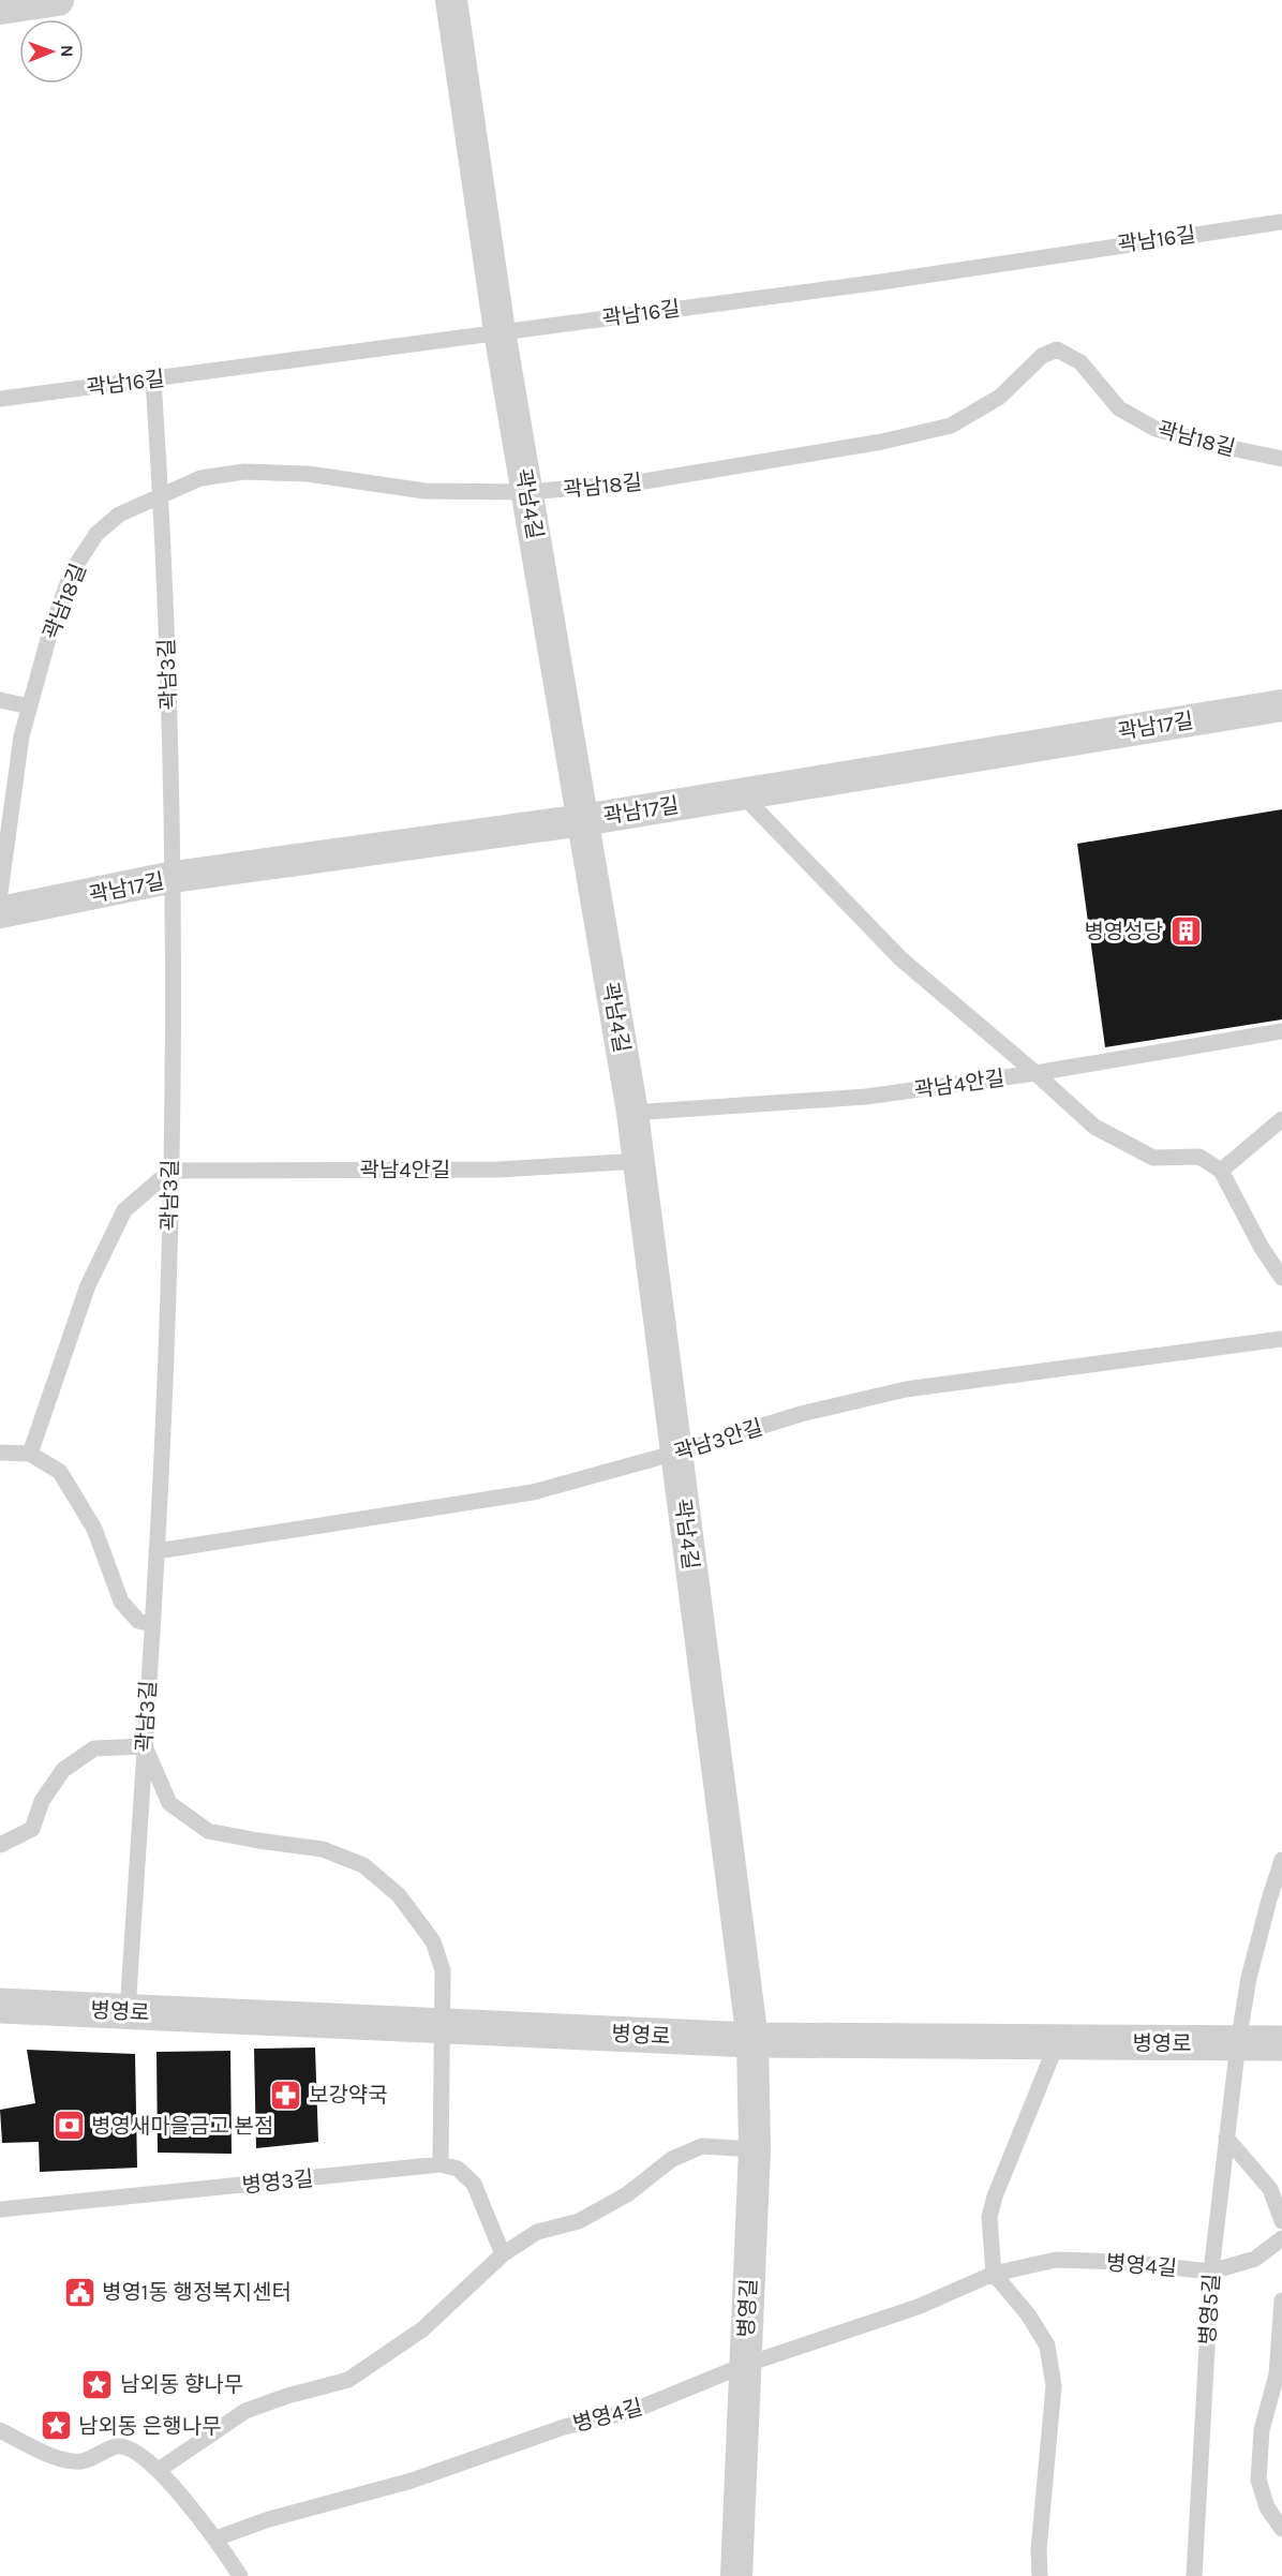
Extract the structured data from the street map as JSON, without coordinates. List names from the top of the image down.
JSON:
{
  "streets": {
    "street": [
      "곽남4길",
      "곽남17길",
      "병영로",
      "병영길"
    ],
    "lane": [
      "곽남16길",
      "곽남18길",
      "곽남3길",
      "곽남4안길",
      "곽남3안길",
      "병영3길",
      "병영4길",
      "병영5길"
    ]
  },
  "crossings": [
    ["곽남16길", "곽남4길"],
    ["곽남16길", "곽남3길"],
    ["곽남18길", "곽남4길"],
    ["곽남18길", "곽남3길"],
    ["곽남4길", "곽남17길"],
    ["곽남4길", "곽남4안길"],
    ["곽남4길", "곽남3안길"],
    ["곽남4길", "병영로"],
    ["곽남4길", "병영길"],
    ["곽남3길", "곽남17길"],
    ["곽남3길", "곽남4안길"],
    ["곽남3길", "곽남3안길"],
    ["곽남3길", "병영로"],
    ["병영로", "병영길"],
    ["병영로", "병영5길"],
    ["병영4길", "병영길"],
    ["병영4길", "병영5길"]
  ],
  "places": {
    "building": ["병영성당"],
    "pharmacy": ["보강약국"],
    "bank": ["병영새마을금고 본점"],
    "public building": ["병영1동 행정복지센터"],
    "place": ["남외동 향나무", "남외동 은행나무"]
  },
  "north": "right"
}
